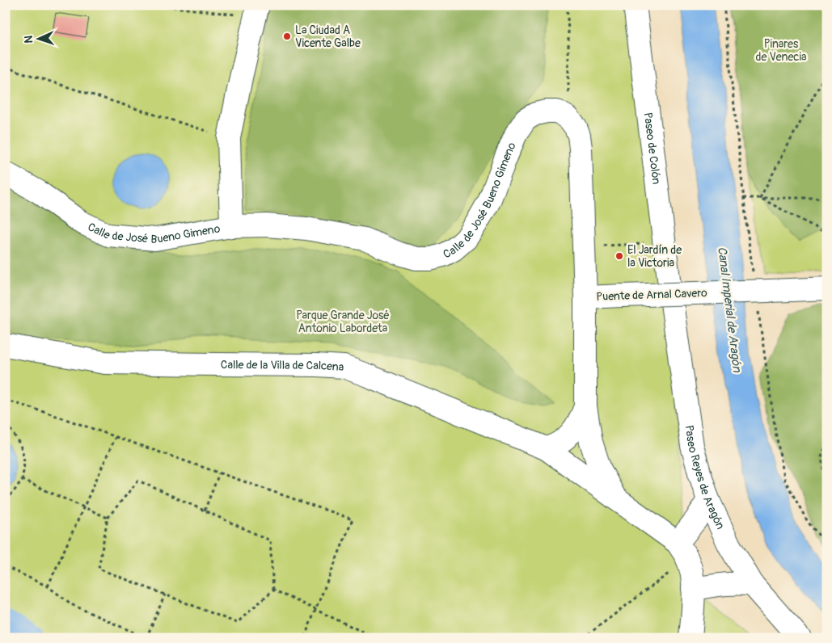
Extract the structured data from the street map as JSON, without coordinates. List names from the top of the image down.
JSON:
{
  "streets": {
    "street": [
      "Paseo de Colón",
      "Calle de José Bueno Gimeno",
      "Puente de Arnal Cavero",
      "Calle de la Villa de Calcena",
      "Paseo Reyes de Aragón"
    ]
  },
  "crossings": [
    ["Paseo de Colón", "Paseo Reyes de Aragón"]
  ],
  "water": ["Canal Imperial de Aragón"],
  "parks": ["Pinares de Venecia", "Parque Grande José Antonio Labordeta"],
  "places": ["La Ciudad A Vicente Galbe", "El Jardín de la Victoria"],
  "north": "left"
}
